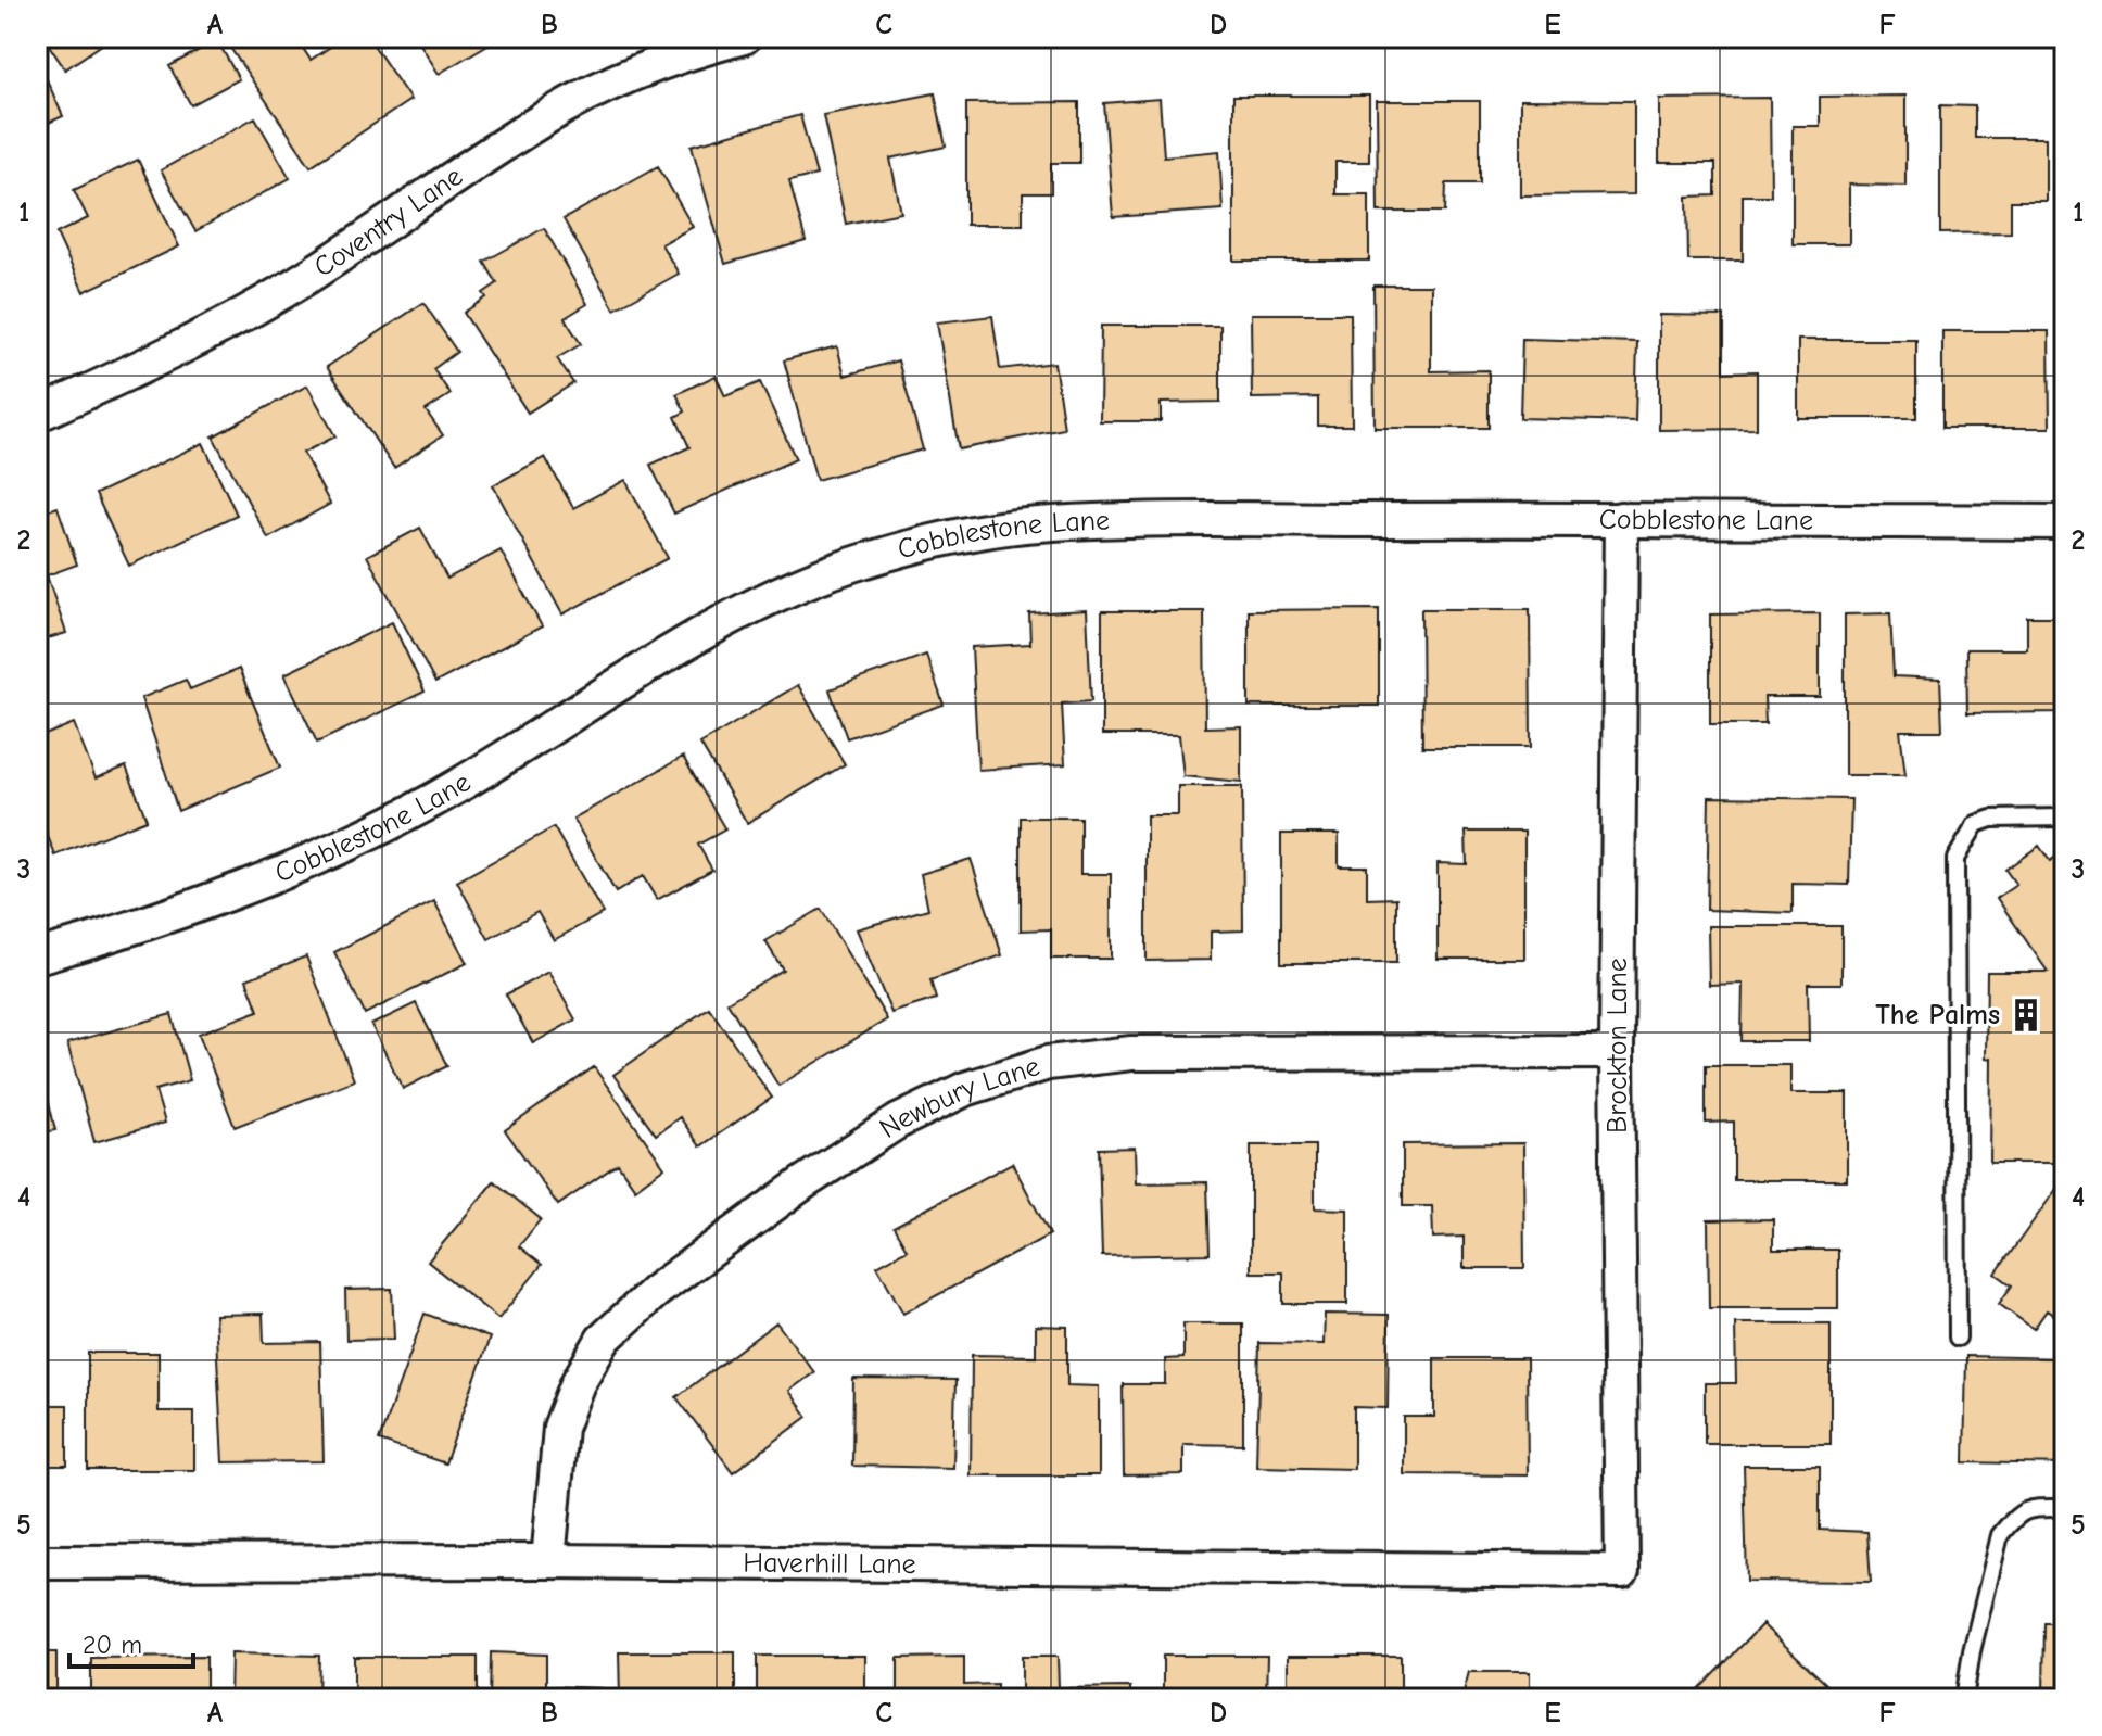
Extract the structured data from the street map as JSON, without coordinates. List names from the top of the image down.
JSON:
{
  "streets": {
    "street": [
      "Coventry Lane",
      "Cobblestone Lane",
      "Brockton Lane",
      "Newbury Lane",
      "Haverhill Lane"
    ]
  },
  "crossings": [
    ["Cobblestone Lane", "Brockton Lane"],
    ["Brockton Lane", "Newbury Lane"],
    ["Brockton Lane", "Haverhill Lane"],
    ["Newbury Lane", "Haverhill Lane"]
  ],
  "places": {
    "building": ["The Palms"]
  },
  "scale_bar": "20 m",
  "grid": {
    "columns": [
      "A",
      "B",
      "C",
      "D",
      "E",
      "F"
    ],
    "rows": [
      "1",
      "2",
      "3",
      "4",
      "5"
    ]
  }
}
